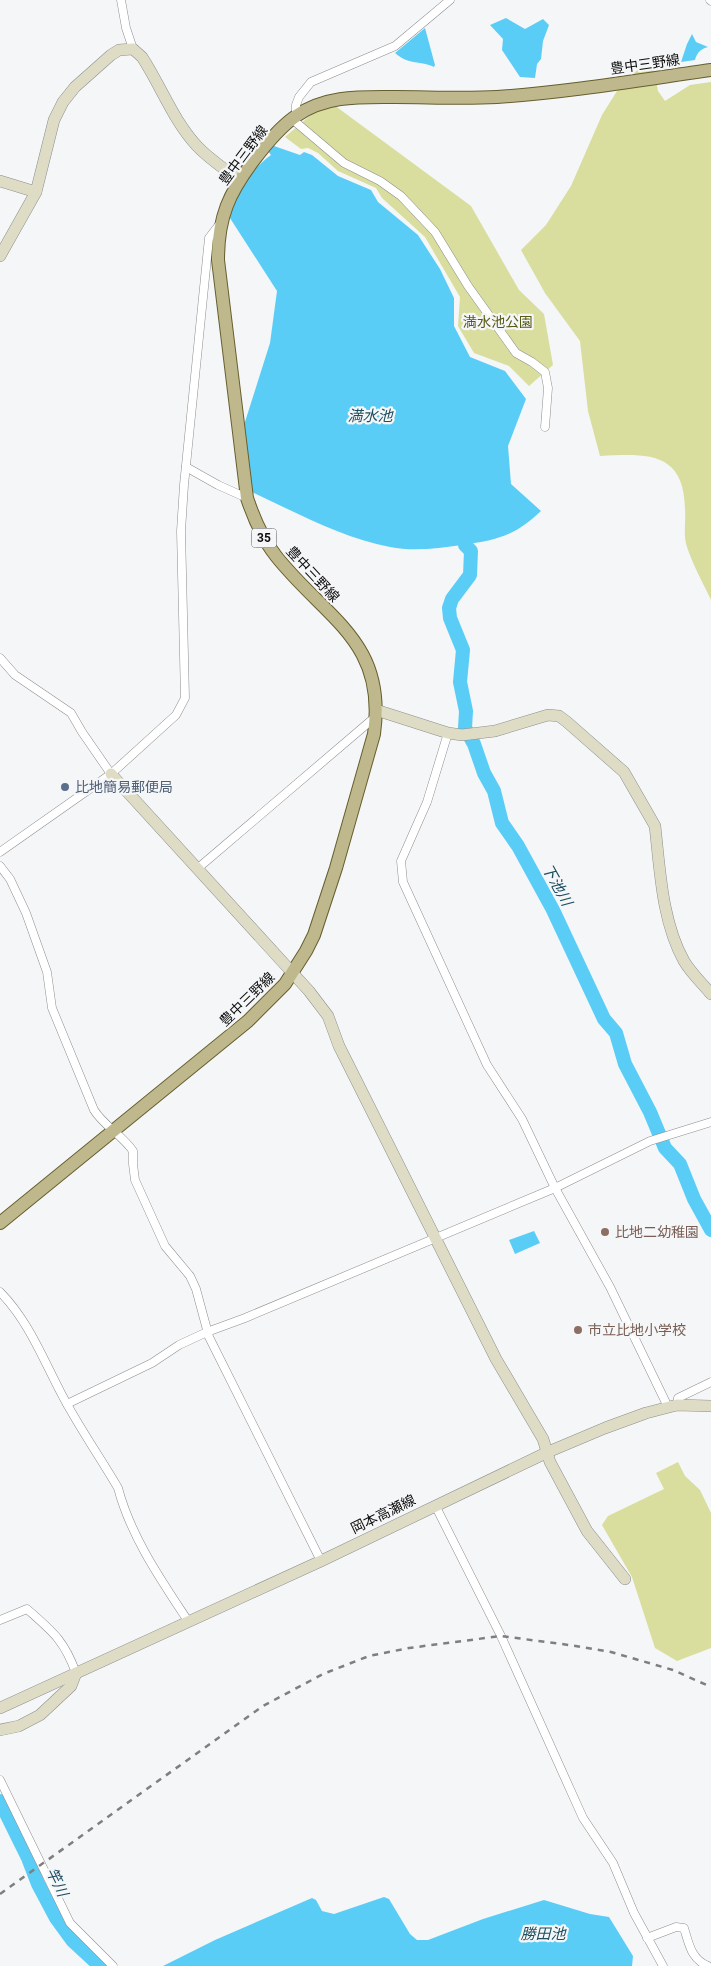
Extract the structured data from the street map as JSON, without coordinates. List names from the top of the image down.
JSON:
{
  "streets": {
    "main road": ["豊中三野線", "35"],
    "street": ["岡本高瀬線"]
  },
  "water": [
    "満水池",
    "下池川",
    "竿川",
    "勝田池"
  ],
  "parks": ["満水池公園"],
  "places": ["比地簡易郵便局", "比地二幼稚園", "市立比地小学校"]
}
